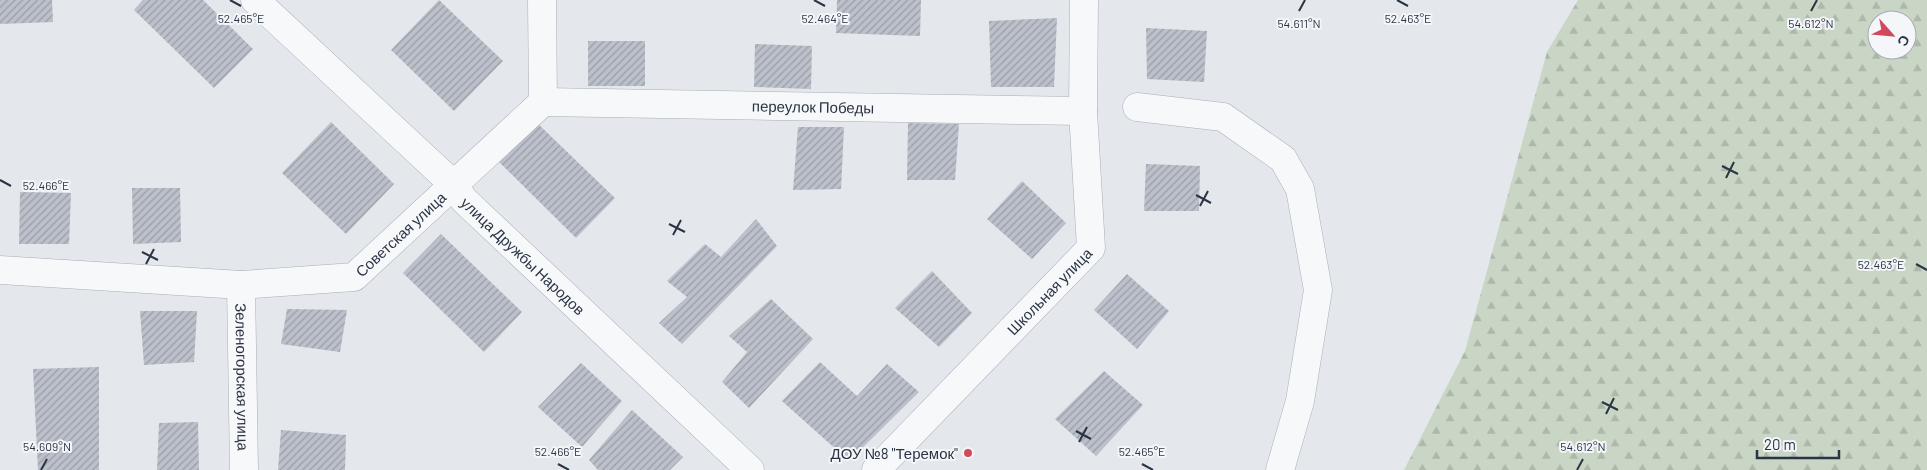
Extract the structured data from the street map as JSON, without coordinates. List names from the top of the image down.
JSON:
{
  "streets": {
    "street": [
      "переулок Победы",
      "Советская улица",
      "улица Дружбы Народов",
      "Школьная улица",
      "Зеленогорская улица"
    ]
  },
  "crossings": [
    ["переулок Победы", "Советская улица"],
    ["переулок Победы", "Школьная улица"],
    ["Советская улица", "улица Дружбы Народов"],
    ["Советская улица", "Зеленогорская улица"]
  ],
  "places": ["ДОУ №8 \"Теремок\""],
  "scale_bar": "20 m",
  "north": "bottom right",
  "coordinates": [
    "52.465°E",
    "52.464°E",
    "52.463°E",
    "54.611°N",
    "54.612°N",
    "52.466°E",
    "54.609°N"
  ]
}
